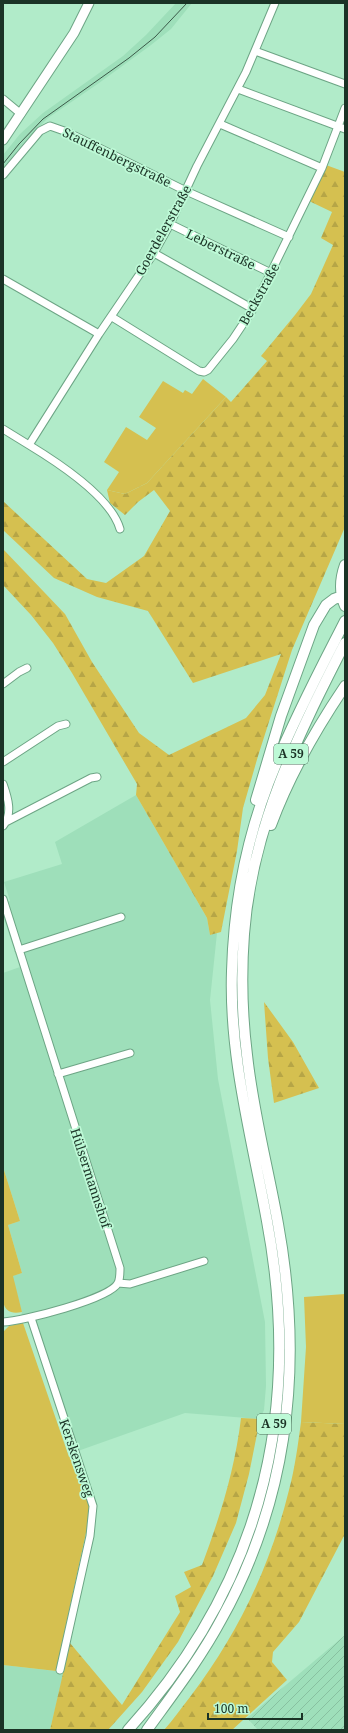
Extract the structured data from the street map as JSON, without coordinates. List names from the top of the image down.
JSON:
{
  "streets": {
    "highway": ["A 59"],
    "street": [
      "Stauffenbergstraße",
      "Goerdelerstraße",
      "Leberstraße",
      "Beckstraße",
      "Hülsermannshof",
      "Kerskensweg"
    ]
  },
  "crossings": [
    ["Stauffenbergstraße", "Goerdelerstraße"],
    ["Stauffenbergstraße", "Beckstraße"],
    ["Goerdelerstraße", "Leberstraße"],
    ["Goerdelerstraße", "Beckstraße"],
    ["Leberstraße", "Beckstraße"]
  ],
  "scale_bar": "100 m"
}
